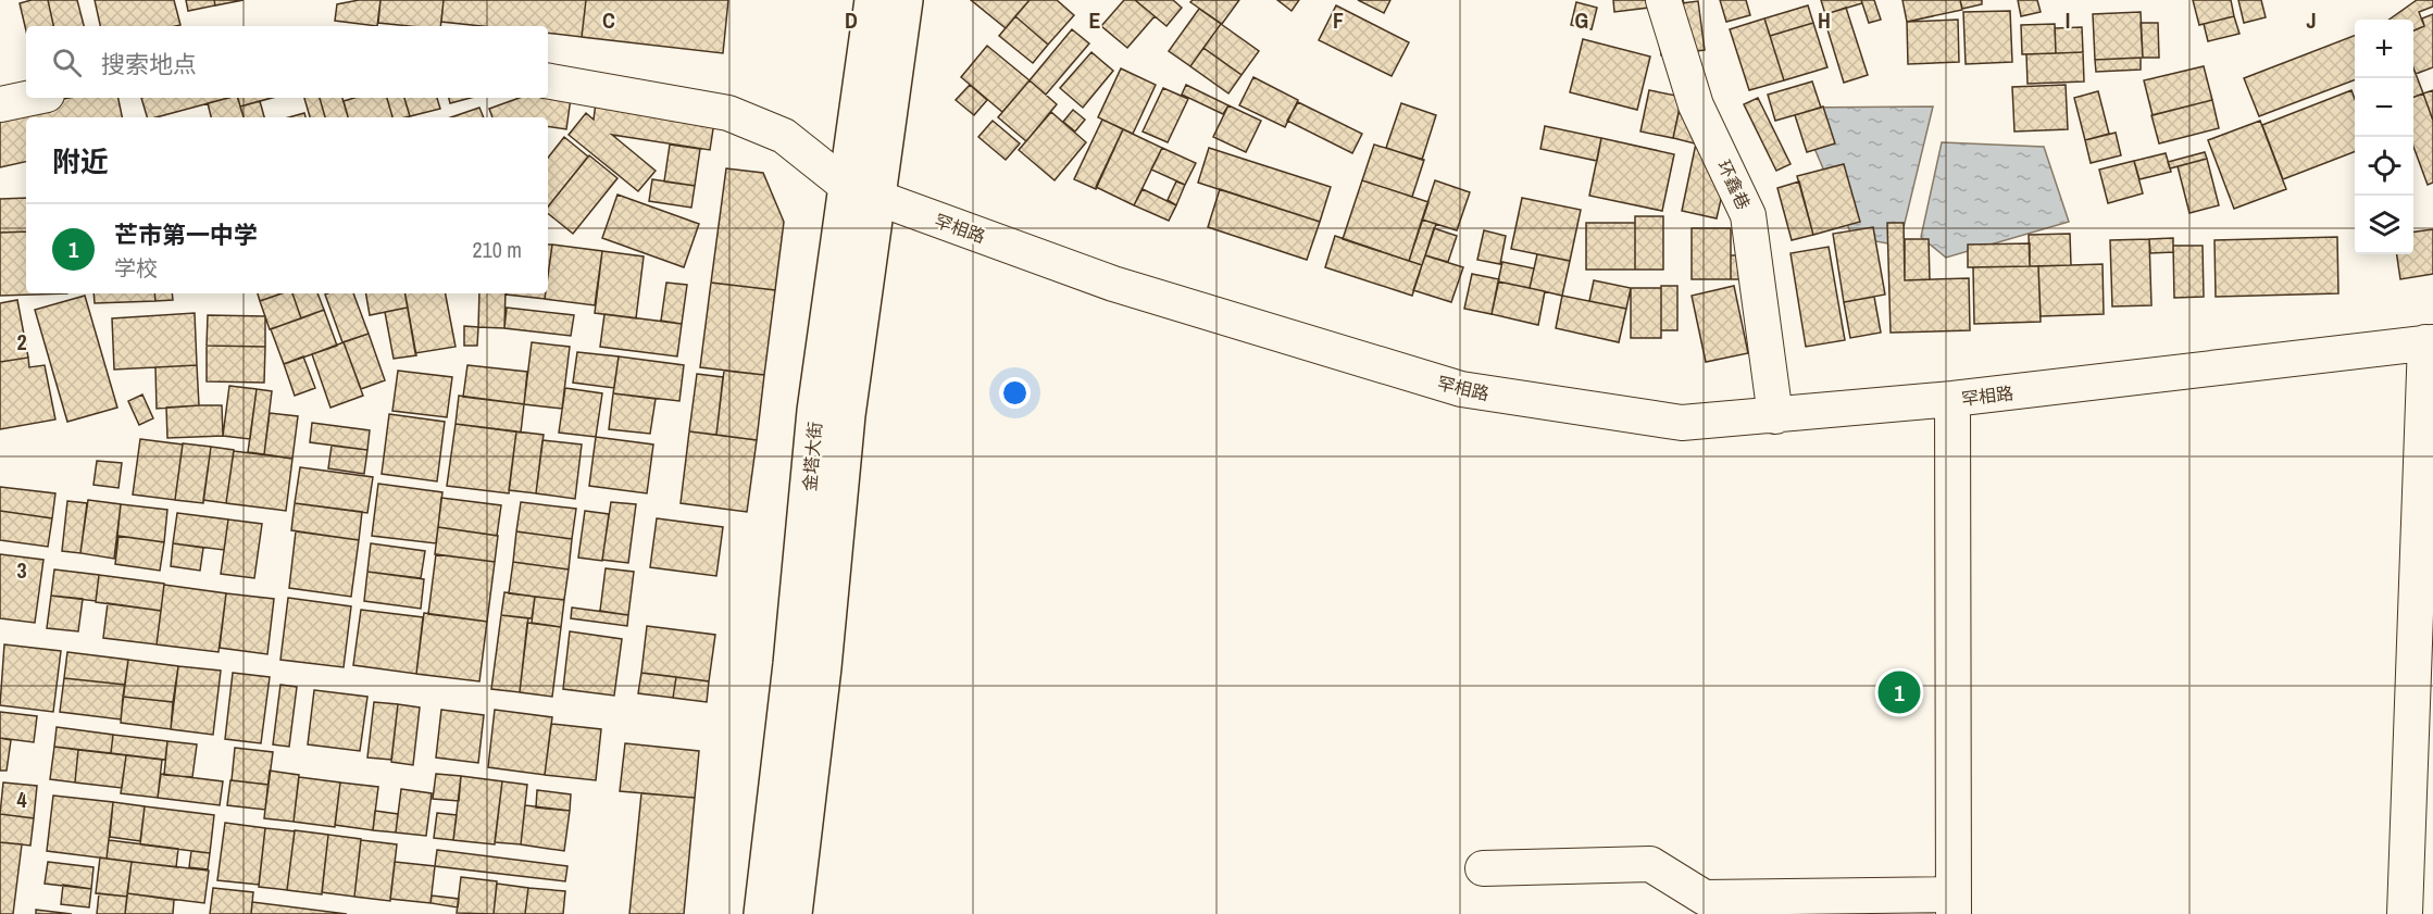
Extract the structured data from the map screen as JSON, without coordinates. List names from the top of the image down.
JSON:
{
  "streets": {
    "main road": ["金塔大街"],
    "street": ["环鑫巷", "罕相路"]
  },
  "crossings": [
    ["环鑫巷", "罕相路"],
    ["罕相路", "金塔大街"]
  ],
  "page": {
    "map_buttons": ["+", "−"],
    "search": "搜索地点",
    "heading": "附近",
    "list": [
      {
        "mark": "1",
        "name": "芒市第一中学",
        "note": "学校",
        "value": "210 m"
      }
    ],
    "pins": "1"
  },
  "grid": {
    "columns": [
      "C",
      "D",
      "E",
      "F",
      "G",
      "H",
      "I",
      "J"
    ],
    "rows": ["2", "3", "4"]
  }
}
